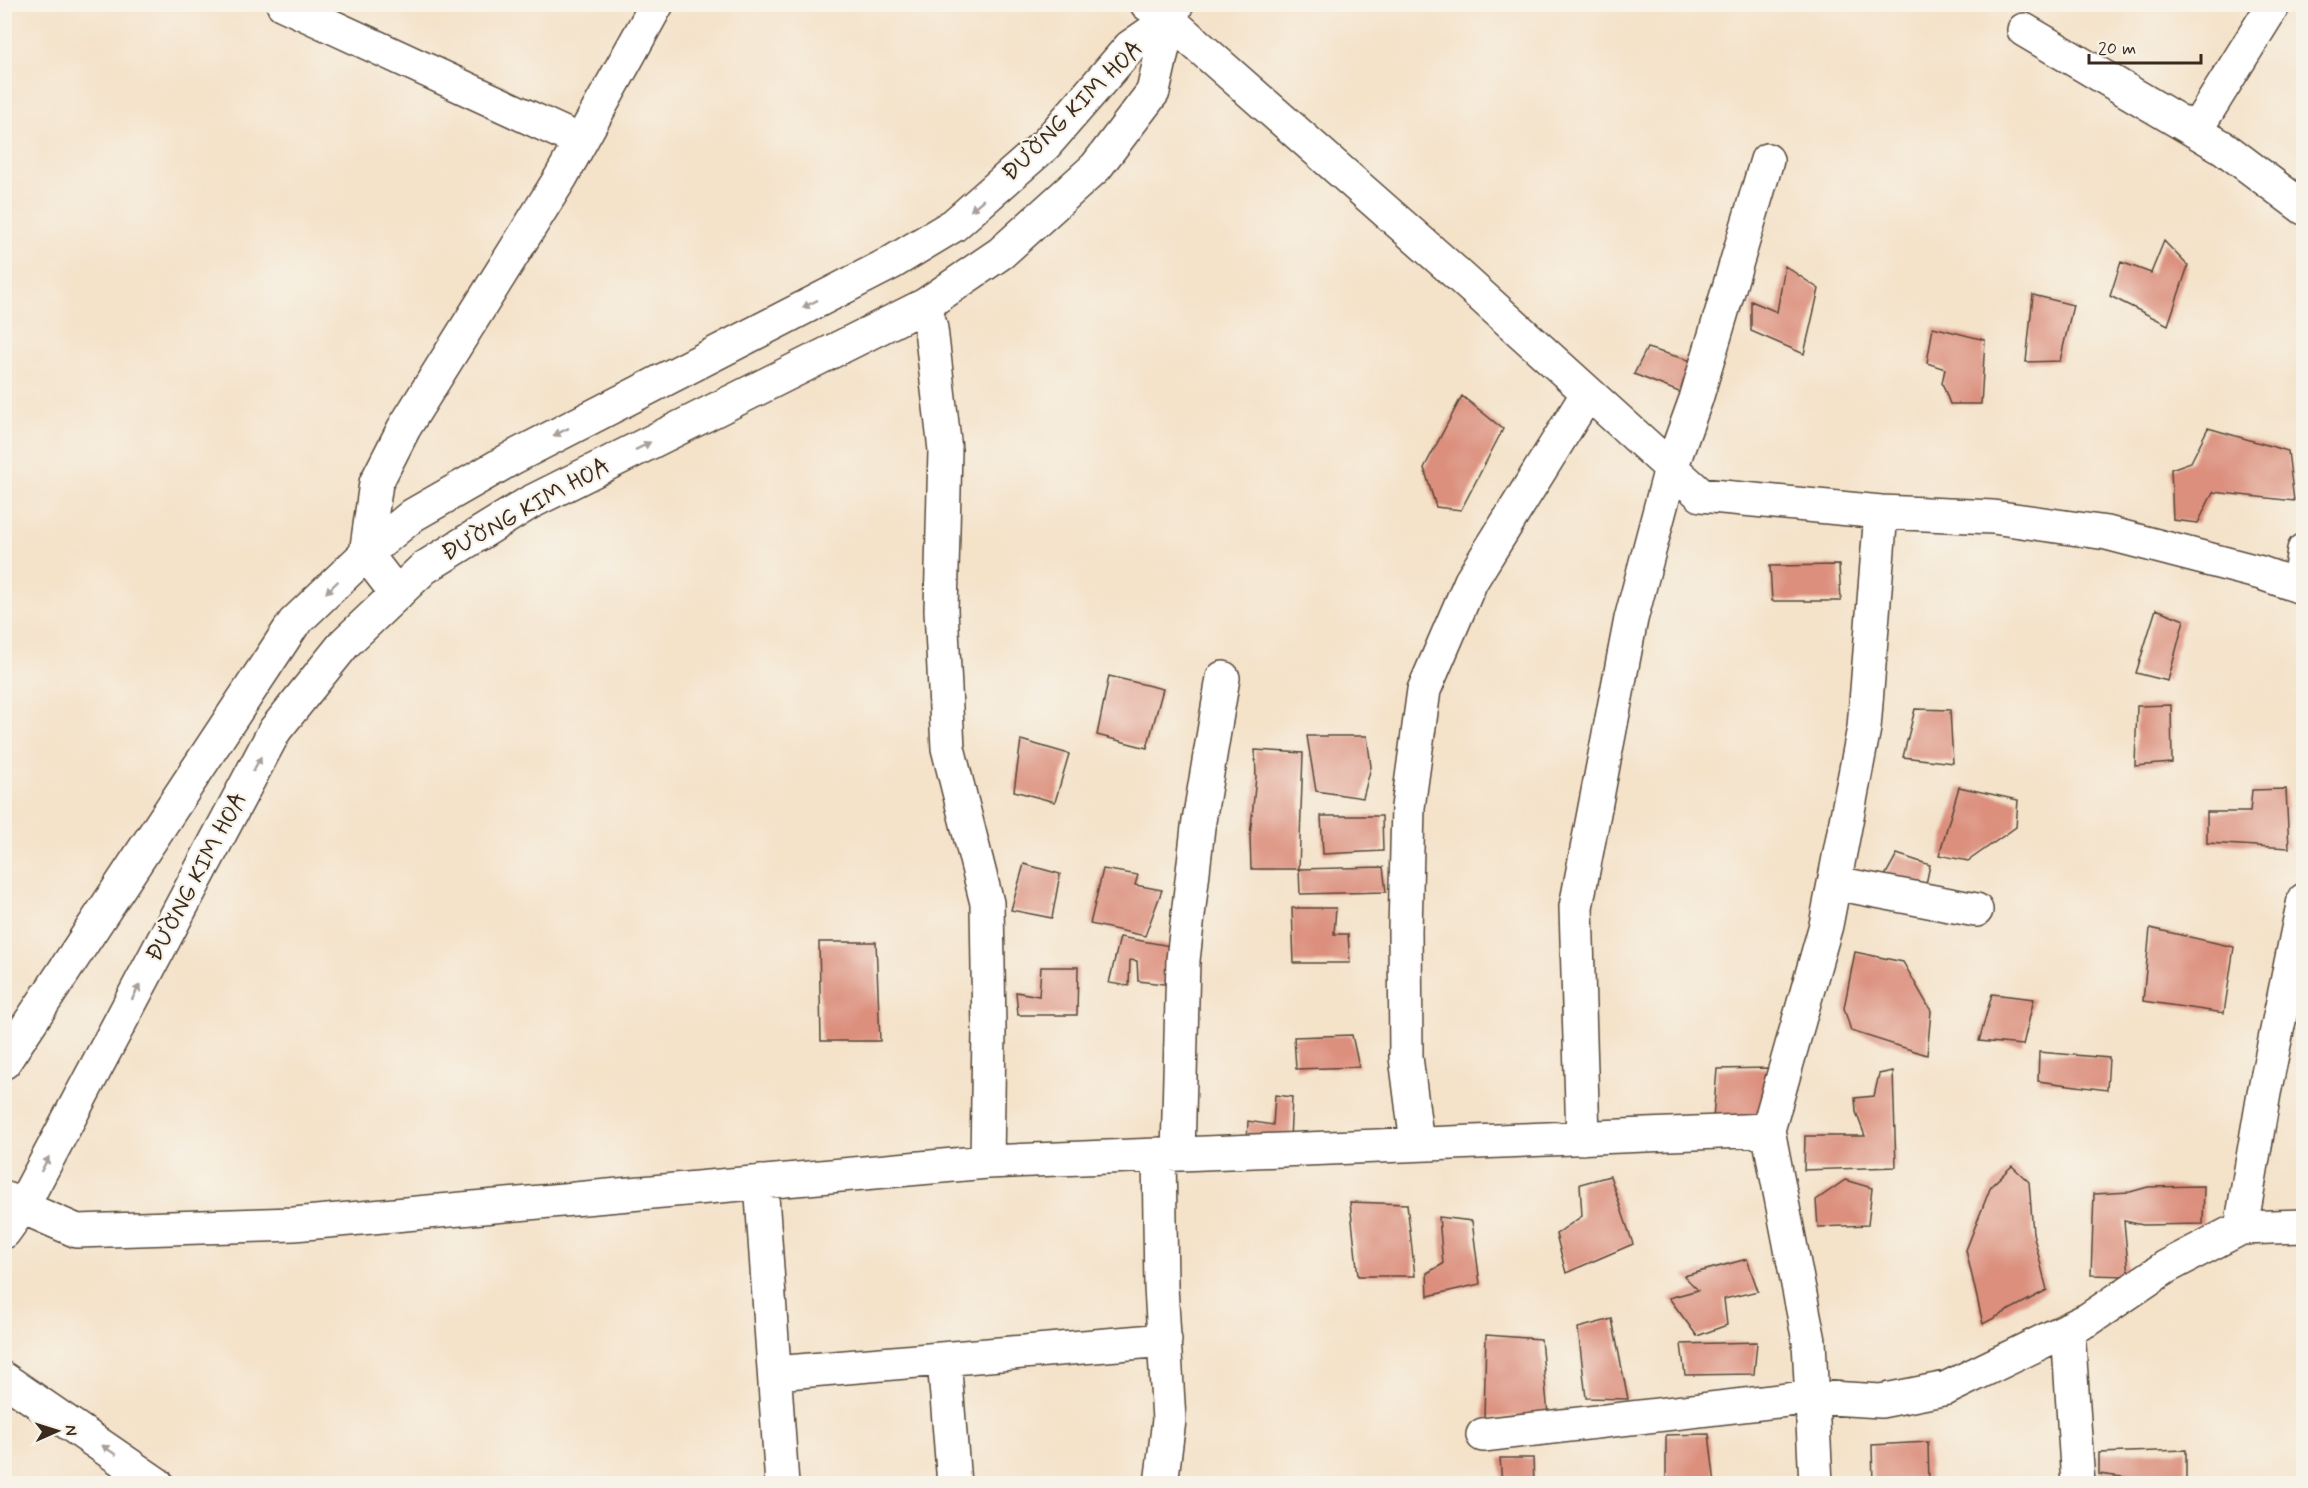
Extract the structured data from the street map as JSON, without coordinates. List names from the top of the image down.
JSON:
{
  "streets": {
    "street": ["ĐƯỜNG KIM HOA"]
  },
  "scale_bar": "20 m",
  "north": "right"
}
